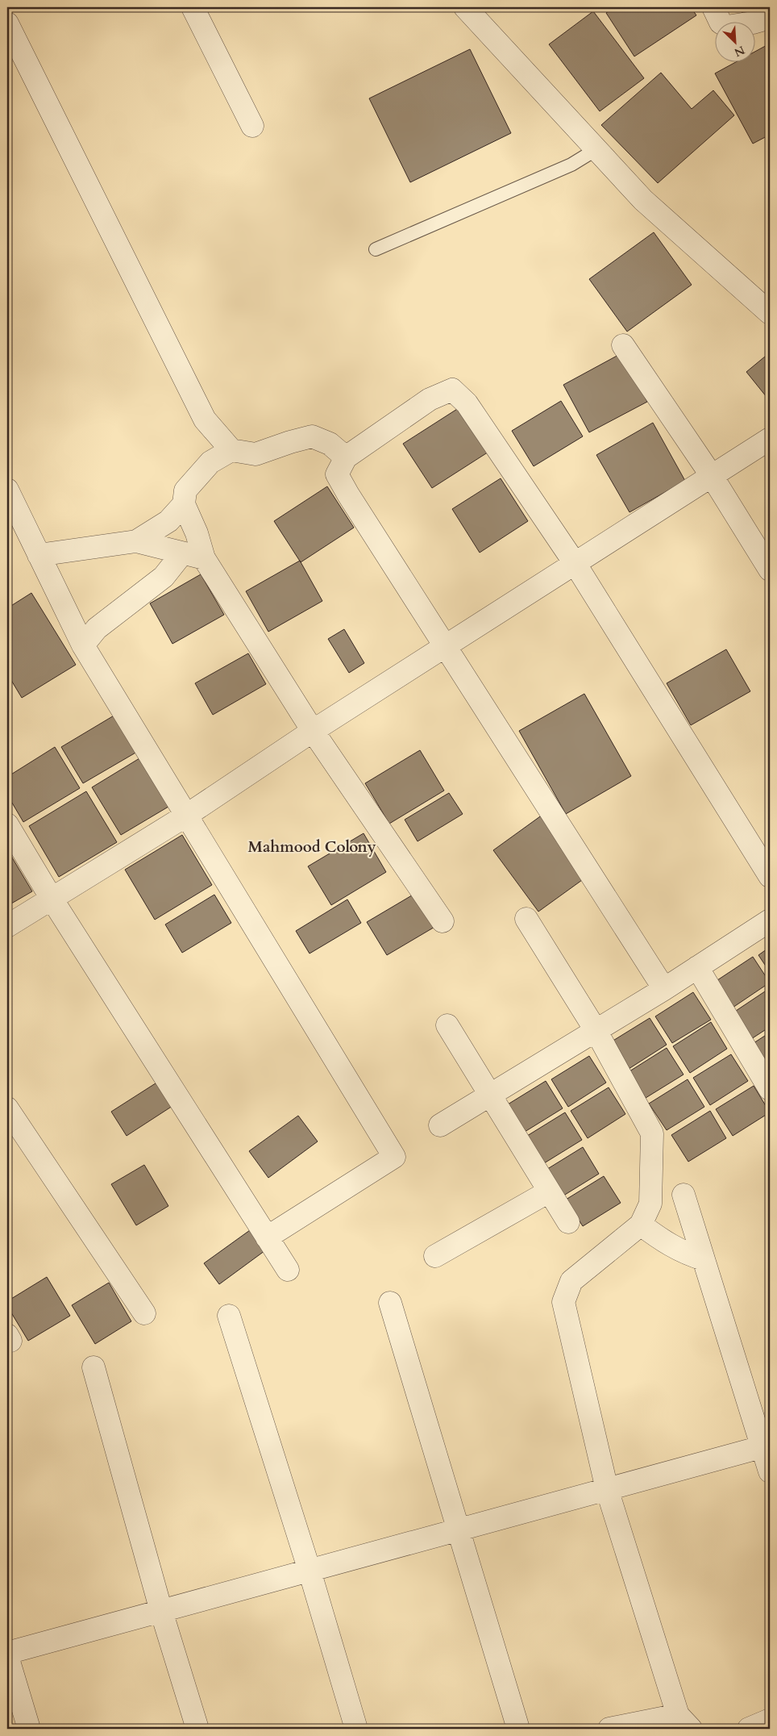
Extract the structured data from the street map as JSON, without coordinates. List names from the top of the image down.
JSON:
{
  "districts": ["Mahmood Colony"],
  "north": "bottom right"
}
